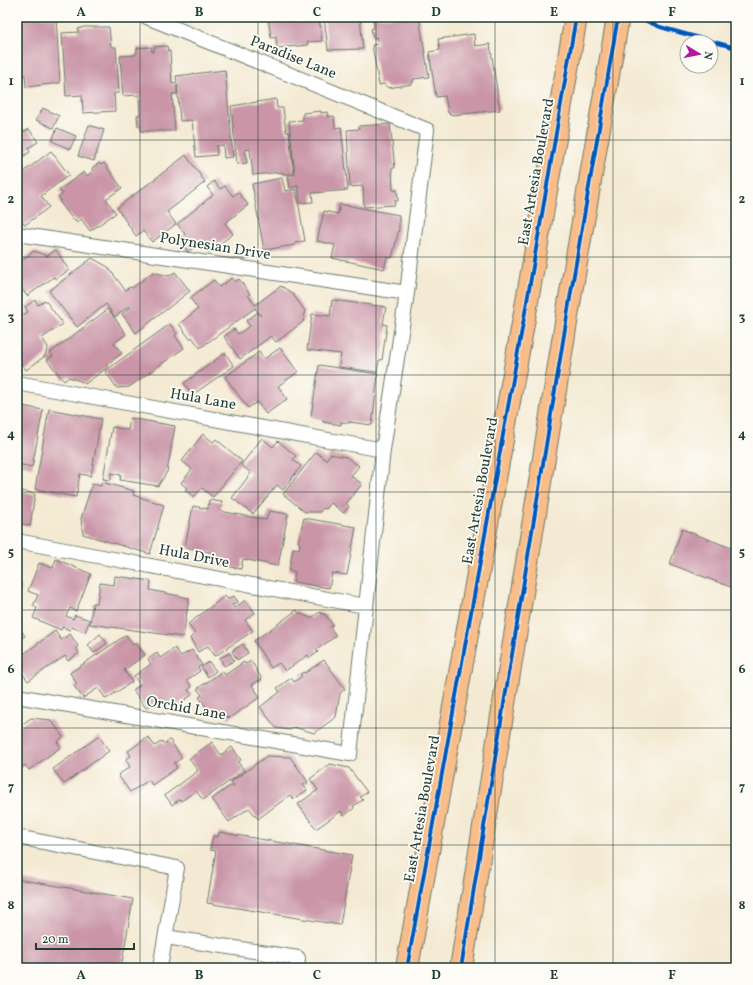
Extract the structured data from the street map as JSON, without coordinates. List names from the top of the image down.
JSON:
{
  "streets": {
    "main road": ["East Artesia Boulevard"],
    "lane": [
      "Paradise Lane",
      "Polynesian Drive",
      "Hula Lane",
      "Hula Drive",
      "Orchid Lane"
    ]
  },
  "crossings": [
    ["Paradise Lane", "Polynesian Drive"],
    ["Hula Drive", "Orchid Lane"]
  ],
  "scale_bar": "20 m",
  "north": "right",
  "grid": {
    "columns": [
      "A",
      "B",
      "C",
      "D",
      "E",
      "F"
    ],
    "rows": [
      "1",
      "2",
      "3",
      "4",
      "5",
      "6",
      "7",
      "8"
    ]
  }
}
